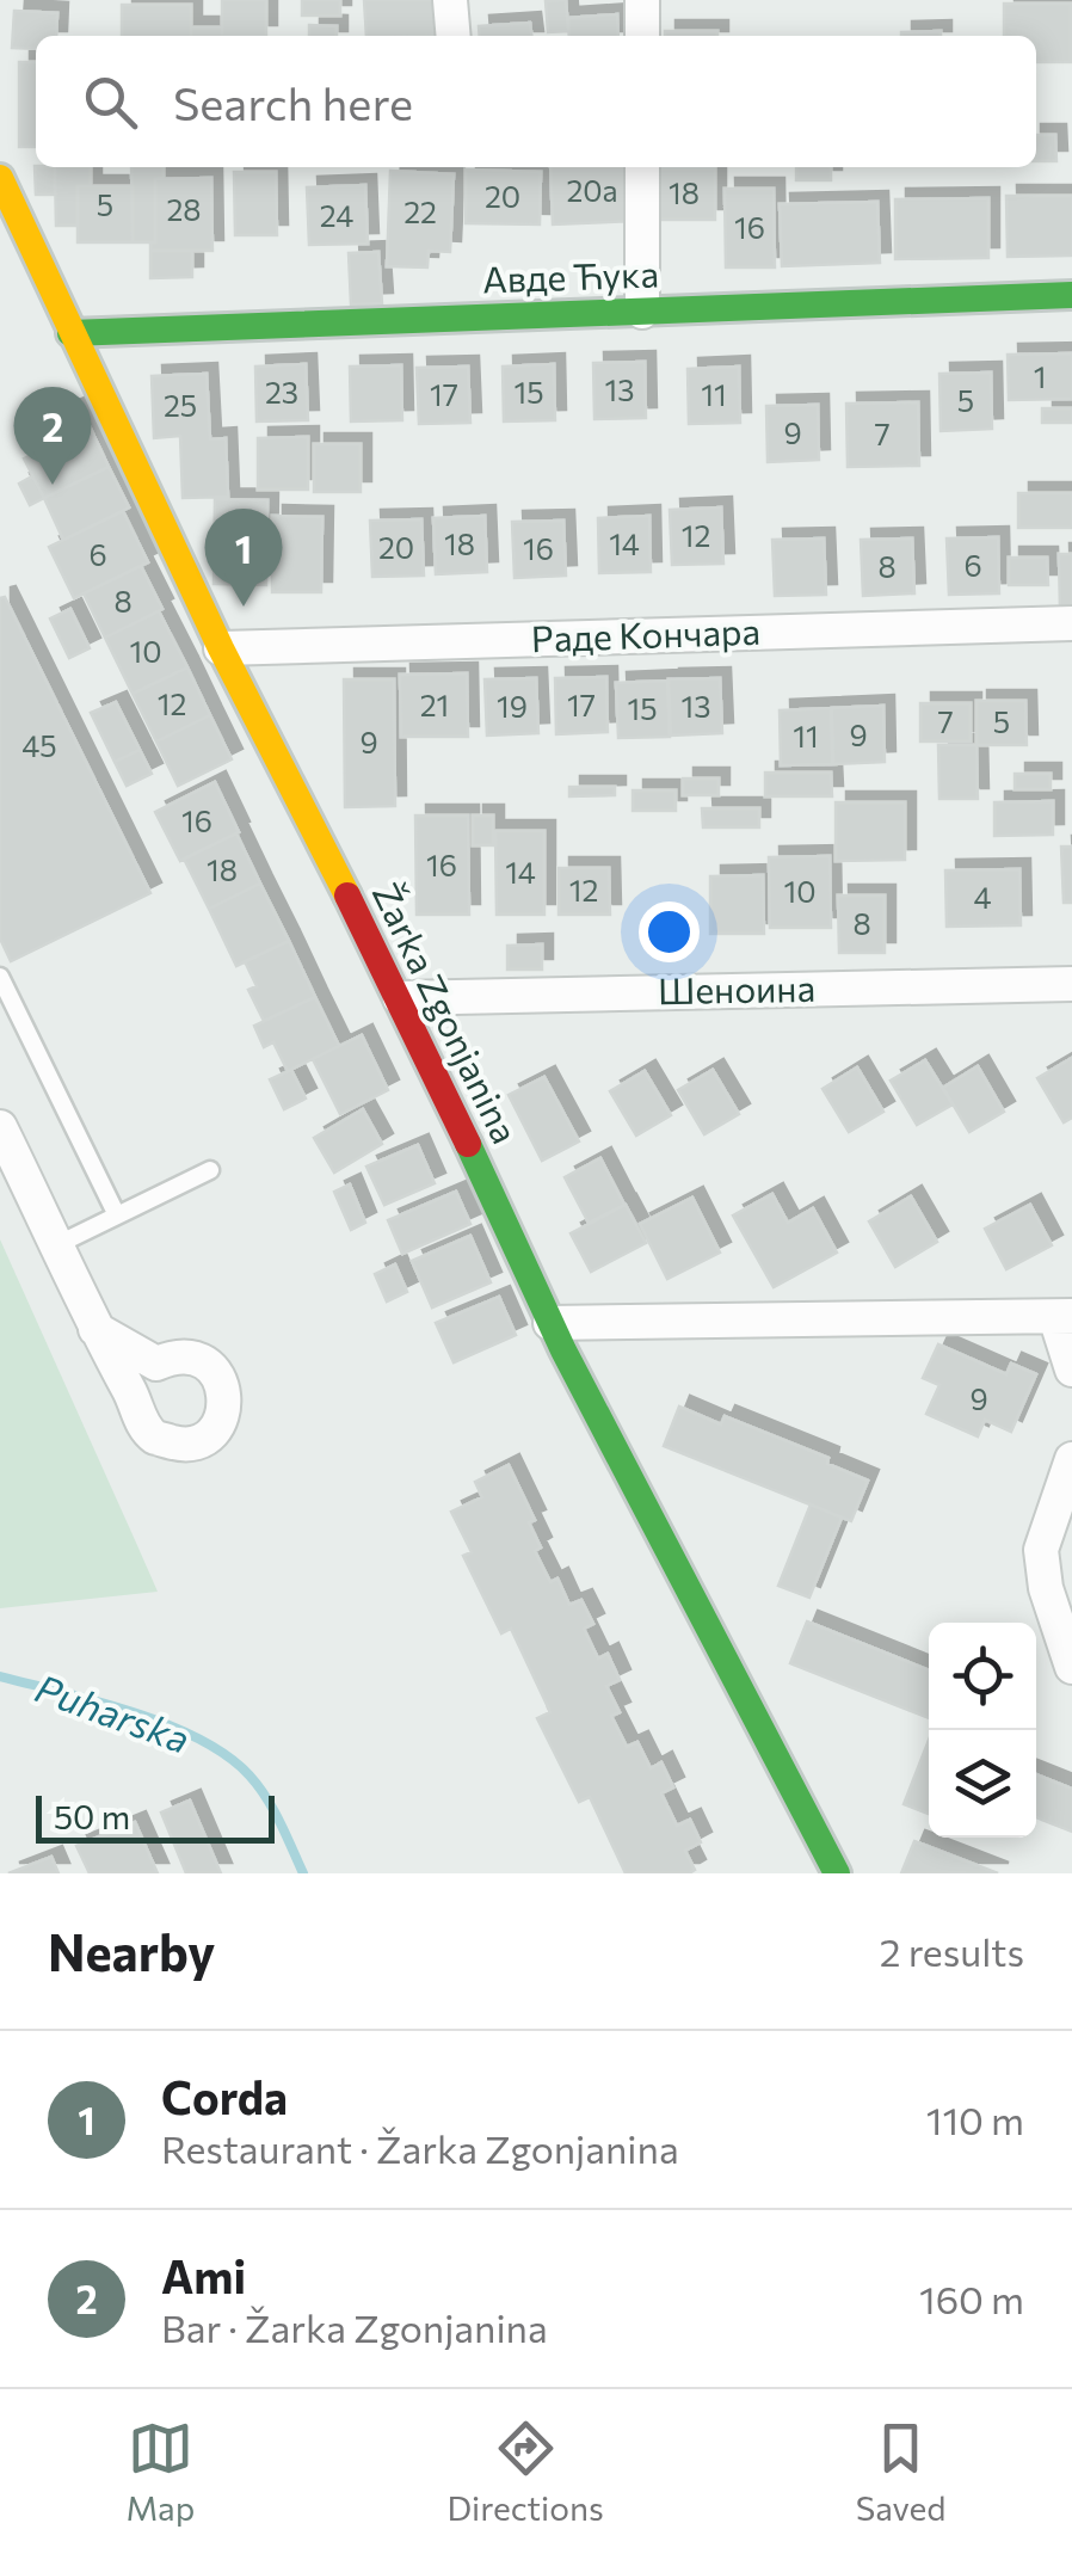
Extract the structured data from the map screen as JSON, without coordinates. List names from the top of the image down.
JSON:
{
  "streets": {
    "street": [
      "Авде Ћука",
      "Раде Кончара",
      "Шеноина",
      "Žarka Zgonjanina"
    ]
  },
  "crossings": [
    ["Авде Ћука", "Žarka Zgonjanina"],
    ["Раде Кончара", "Žarka Zgonjanina"],
    ["Шеноина", "Žarka Zgonjanina"]
  ],
  "water": ["Puharska"],
  "house_numbers": [
    "20a",
    "18",
    "20",
    "5",
    "28",
    "22",
    "24",
    "16",
    "1",
    "13",
    "23",
    "15",
    "17",
    "11",
    "5",
    "25",
    "9",
    "7",
    "12",
    "18",
    "14",
    "20",
    "16",
    "6",
    "6",
    "8",
    "8",
    "10",
    "12",
    "21",
    "17",
    "19",
    "13",
    "15",
    "7",
    "5",
    "9",
    "11",
    "9",
    "45",
    "16",
    "16",
    "18",
    "14",
    "12",
    "10",
    "4",
    "8",
    "9"
  ],
  "scale_bar": "50 m",
  "page": {
    "search": "Search here",
    "pins": ["2", "1"],
    "scale": "50 m",
    "heading": ["Nearby", "2 results"],
    "list": [
      {
        "mark": "1",
        "name": "Corda",
        "note": "Restaurant · Žarka Zgonjanina",
        "value": "110 m"
      },
      {
        "mark": "2",
        "name": "Ami",
        "note": "Bar · Žarka Zgonjanina",
        "value": "160 m"
      }
    ],
    "nav": ["Map", "Directions", "Saved"]
  }
}
